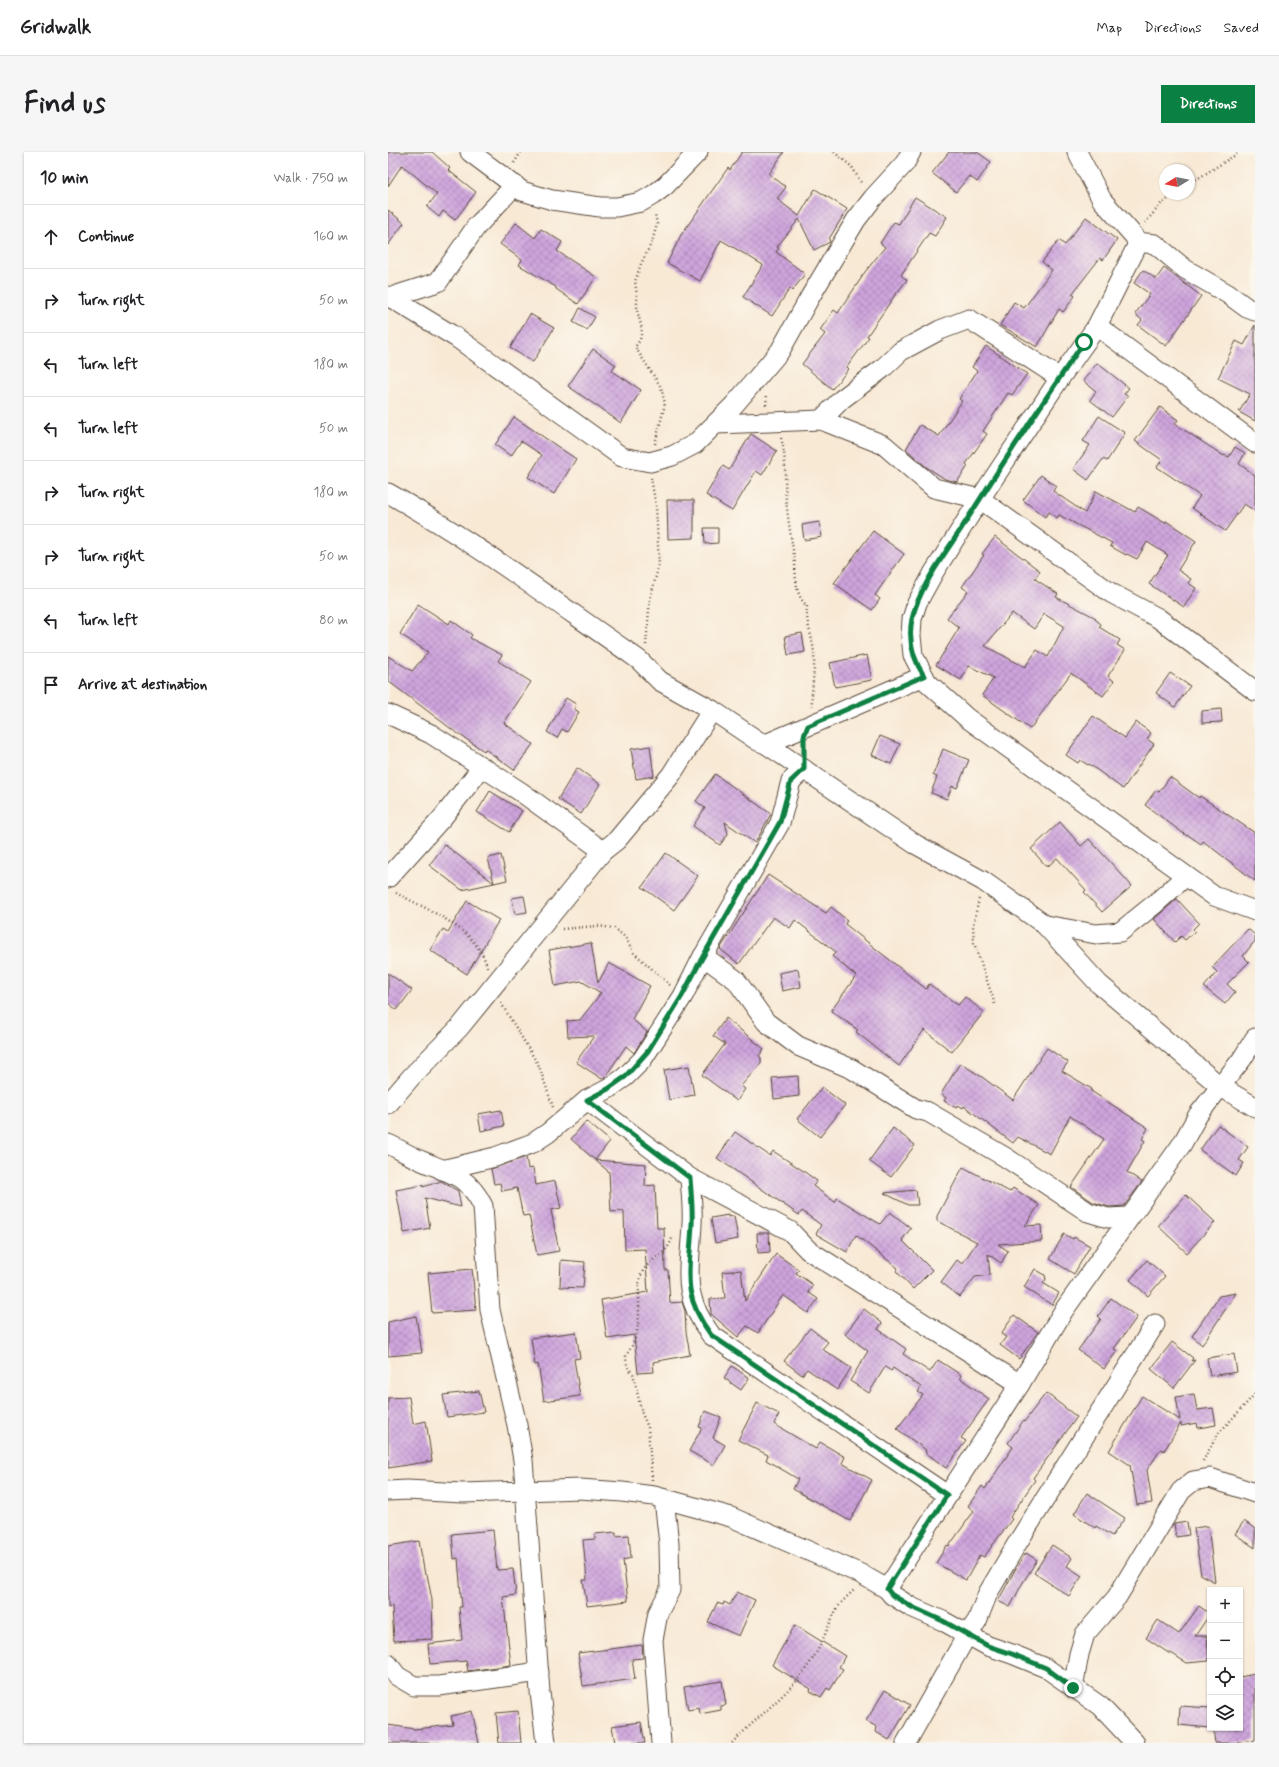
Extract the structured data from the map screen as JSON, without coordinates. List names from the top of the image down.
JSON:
{
  "north": "left",
  "page": {
    "header": "Gridwalk",
    "nav": ["Map", "Directions", "Saved"],
    "buttons": "Directions",
    "title": "Find us",
    "heading": ["10 min", "Walk · 750 m"],
    "list": [
      ["Continue", "160 m"],
      ["Turn right", "50 m"],
      ["Turn left", "180 m"],
      ["Turn left", "50 m"],
      ["Turn right", "180 m"],
      ["Turn right", "50 m"],
      ["Turn left", "80 m"],
      "Arrive at destination"
    ],
    "map_buttons": ["+", "−"]
  }
}
